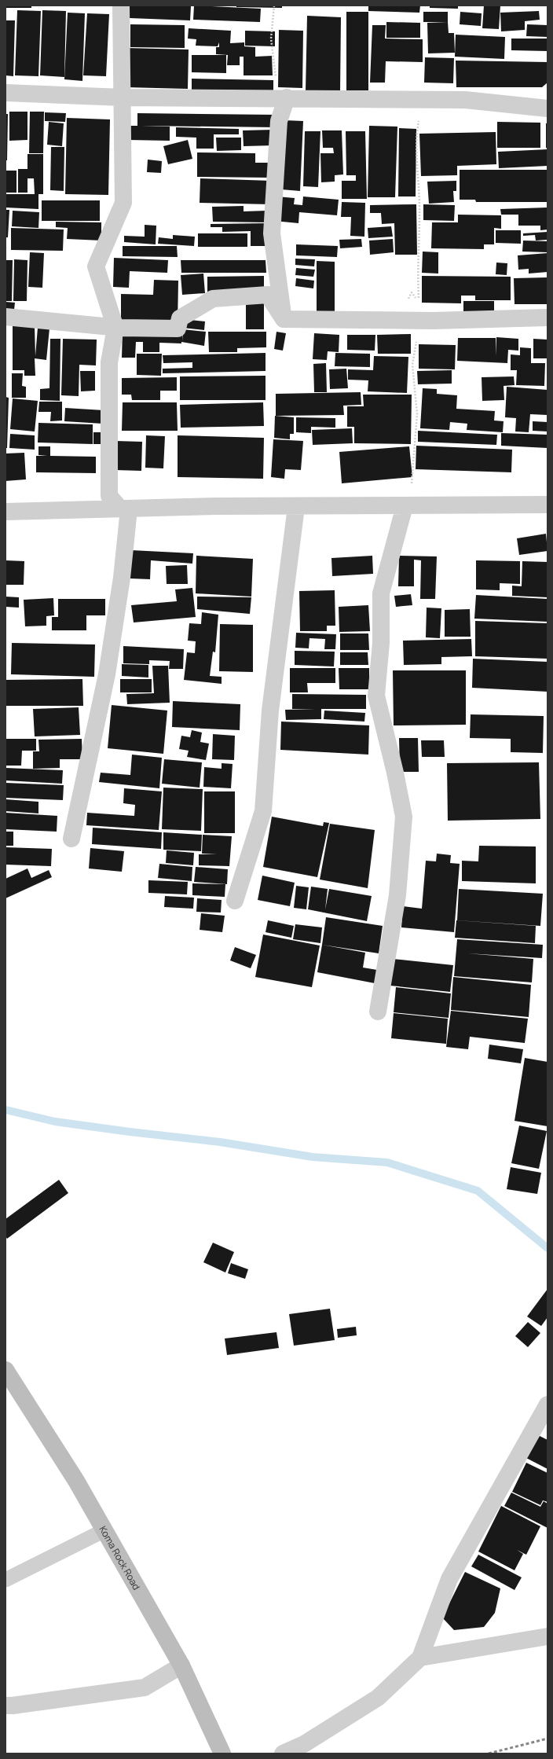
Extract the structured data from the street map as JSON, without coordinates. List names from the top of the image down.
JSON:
{
  "streets": {
    "main road": ["Koma Rock Road"]
  }
}
